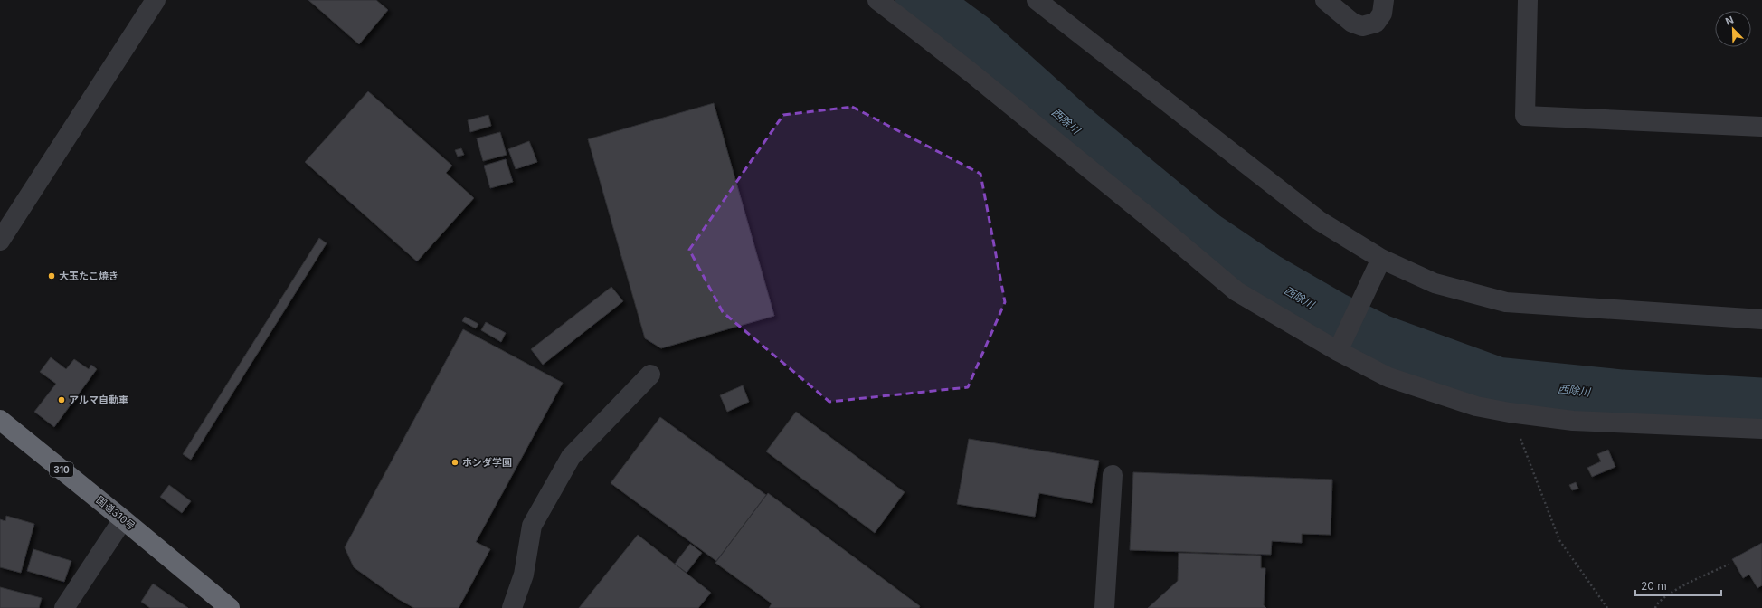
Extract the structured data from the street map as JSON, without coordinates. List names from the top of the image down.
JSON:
{
  "streets": {
    "highway": ["310", "国道310号"]
  },
  "water": ["西除川"],
  "places": ["大玉たこ焼き", "アルマ自動車", "ホンダ学園"],
  "scale_bar": "20 m",
  "north": "top left"
}
